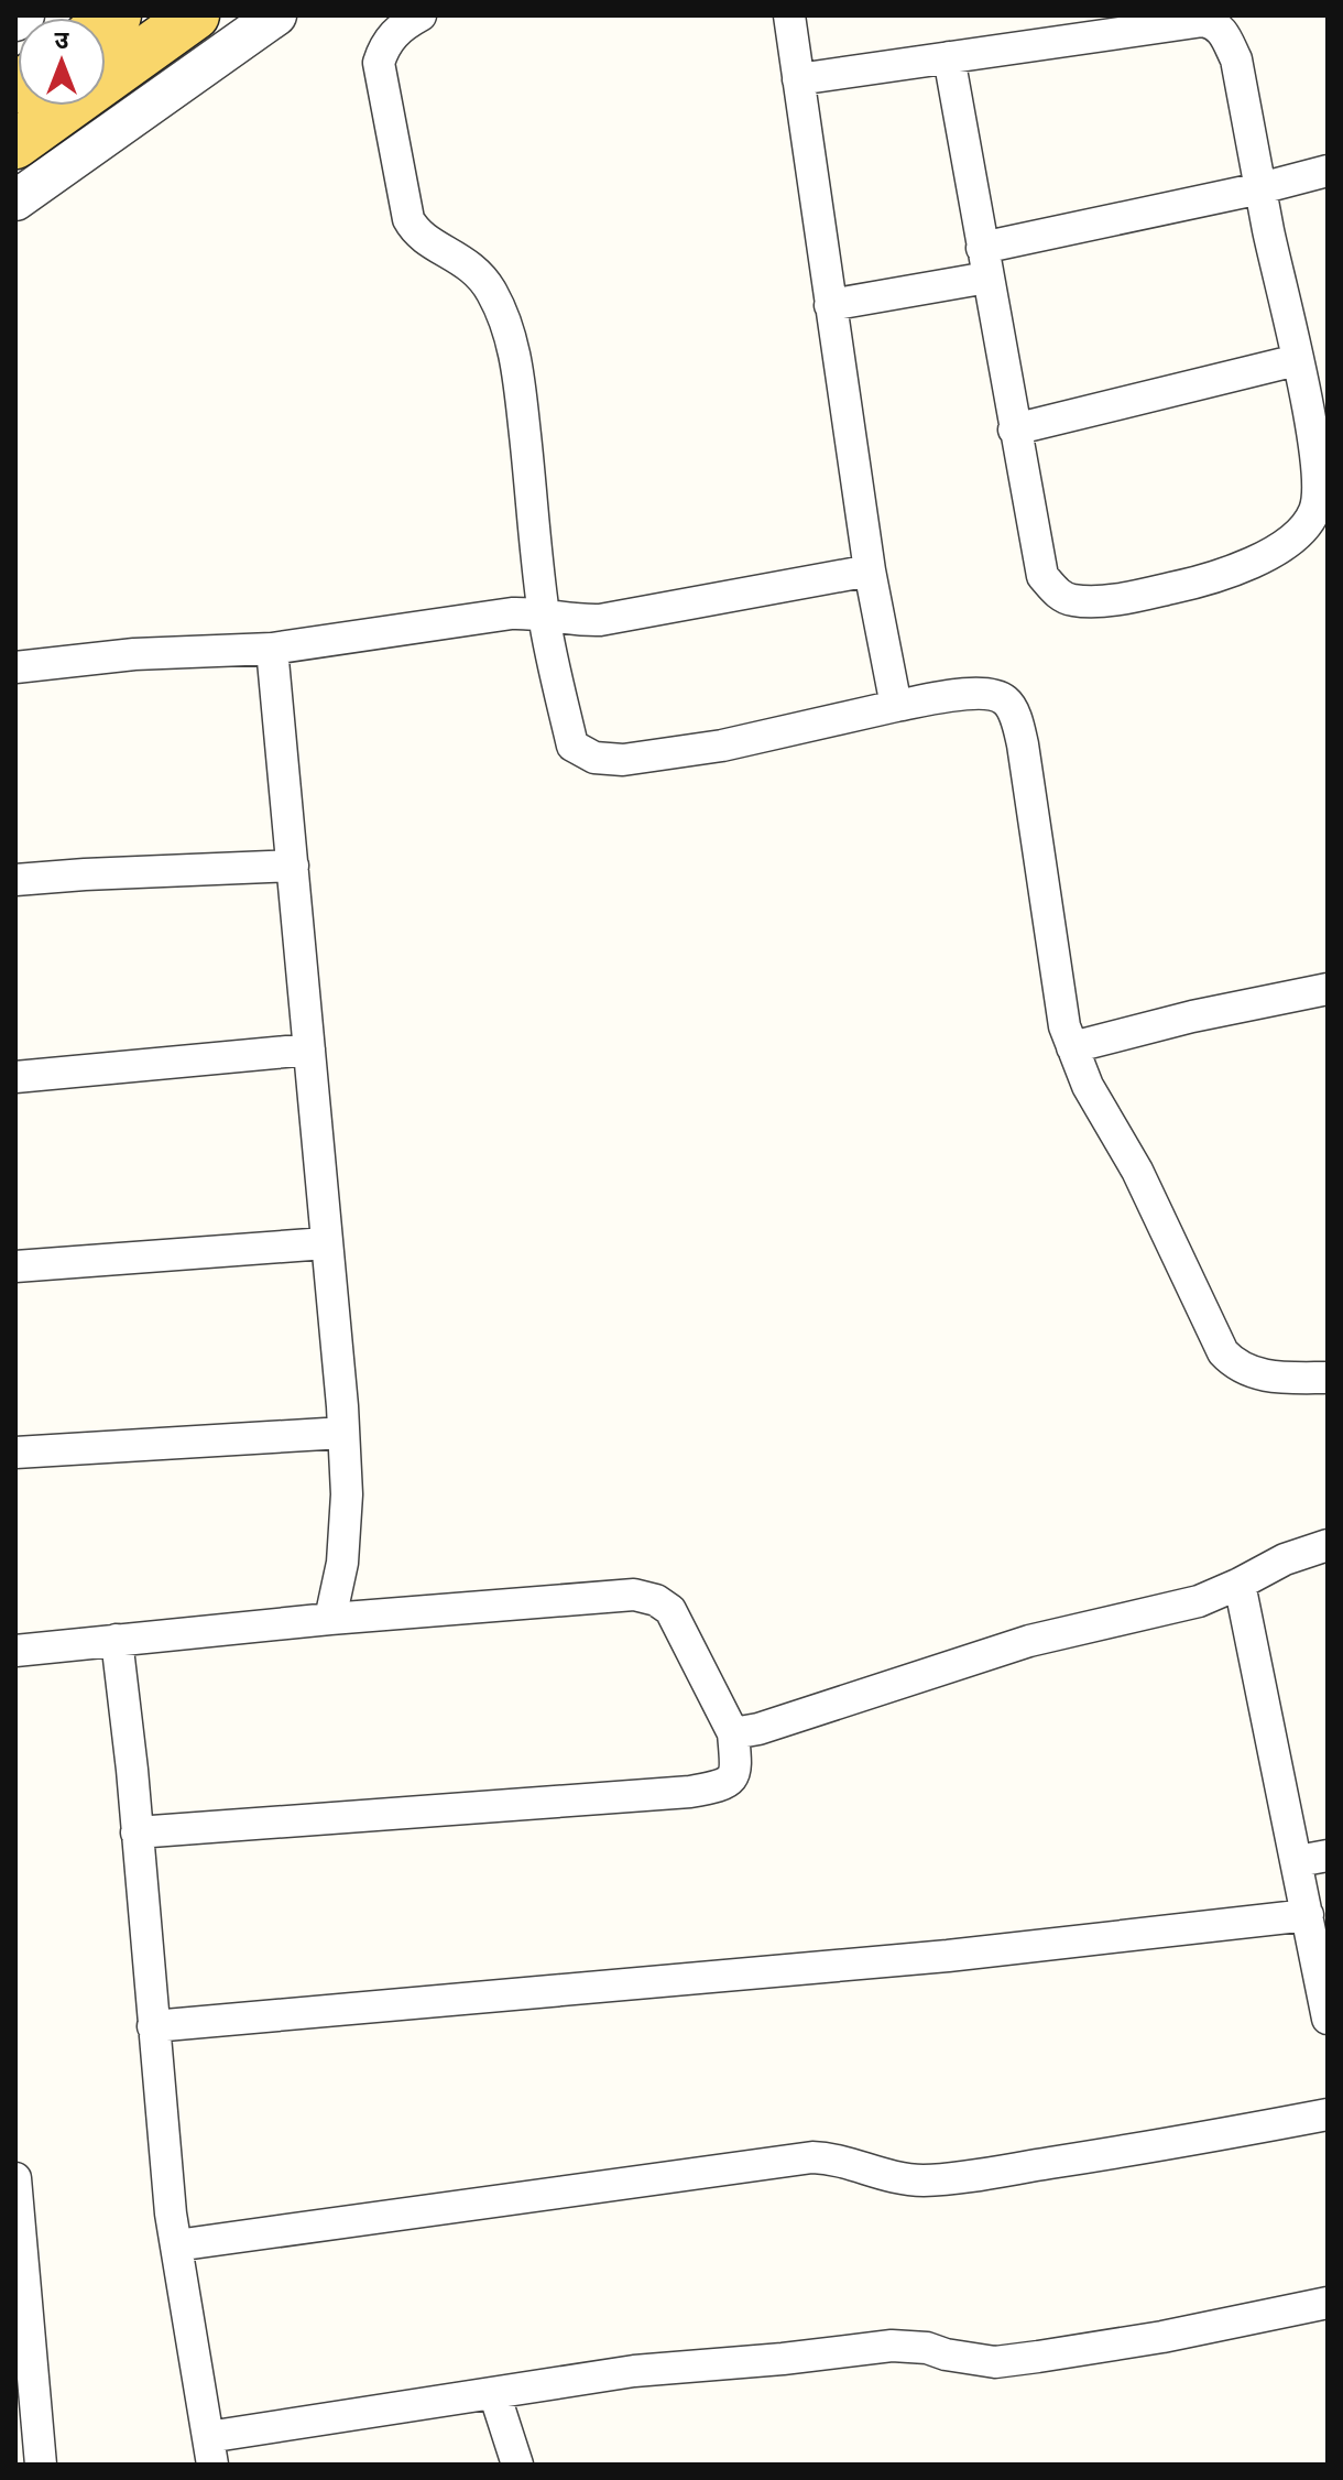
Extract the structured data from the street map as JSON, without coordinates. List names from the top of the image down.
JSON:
{
  "north": "top"
}
